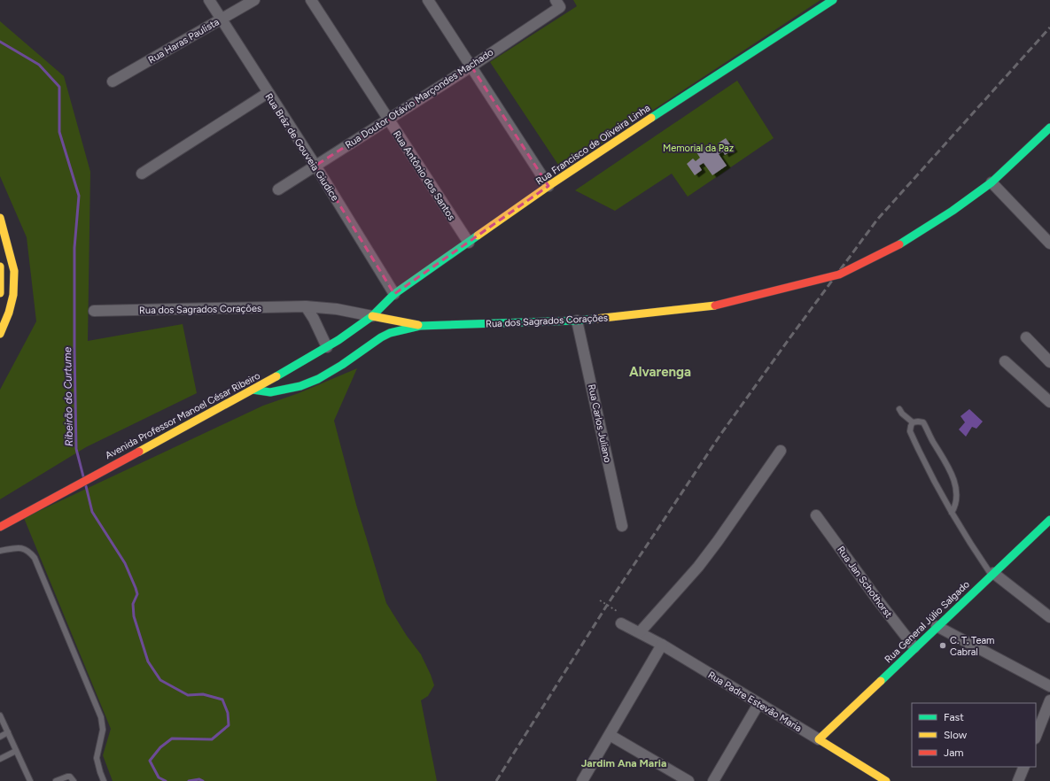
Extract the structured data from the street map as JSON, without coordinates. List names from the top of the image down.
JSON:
{
  "streets": {
    "main road": [
      "Rua Francisco de Oliveira Linha",
      "Rua dos Sagrados Corações",
      "Avenida Professor Manoel César Ribeiro",
      "Rua General Júlio Salgado",
      "Rua Padre Estevão Maria"
    ],
    "street": [
      "Rua Haras Paulista",
      "Rua Doutor Otávio Marçondes Machado",
      "Rua Bráz de Gouveia Giudice",
      "Rua Antônio dos Santos",
      "Rua Carlos Juliano",
      "Rua Jan Schothorst"
    ]
  },
  "crossings": [
    ["Rua Haras Paulista", "Rua Bráz de Gouveia Giudice"],
    ["Rua Doutor Otávio Marçondes Machado", "Rua Bráz de Gouveia Giudice"],
    ["Rua Doutor Otávio Marçondes Machado", "Rua Antônio dos Santos"],
    ["Rua Francisco de Oliveira Linha", "Rua Bráz de Gouveia Giudice"],
    ["Rua Francisco de Oliveira Linha", "Rua Antônio dos Santos"],
    ["Rua Francisco de Oliveira Linha", "Rua dos Sagrados Corações"],
    ["Rua Francisco de Oliveira Linha", "Avenida Professor Manoel César Ribeiro"],
    ["Rua dos Sagrados Corações", "Avenida Professor Manoel César Ribeiro"],
    ["Rua dos Sagrados Corações", "Rua Carlos Juliano"],
    ["Rua Jan Schothorst", "Rua General Júlio Salgado"],
    ["Rua General Júlio Salgado", "Rua Padre Estevão Maria"]
  ],
  "districts": ["Alvarenga", "Jardim Ana Maria"],
  "water": ["Ribeirão do Curtume"],
  "parks": ["Memorial da Paz"],
  "places": ["C. T. Team Cabral"],
  "legend": ["Fast", "Slow", "Jam"]
}
